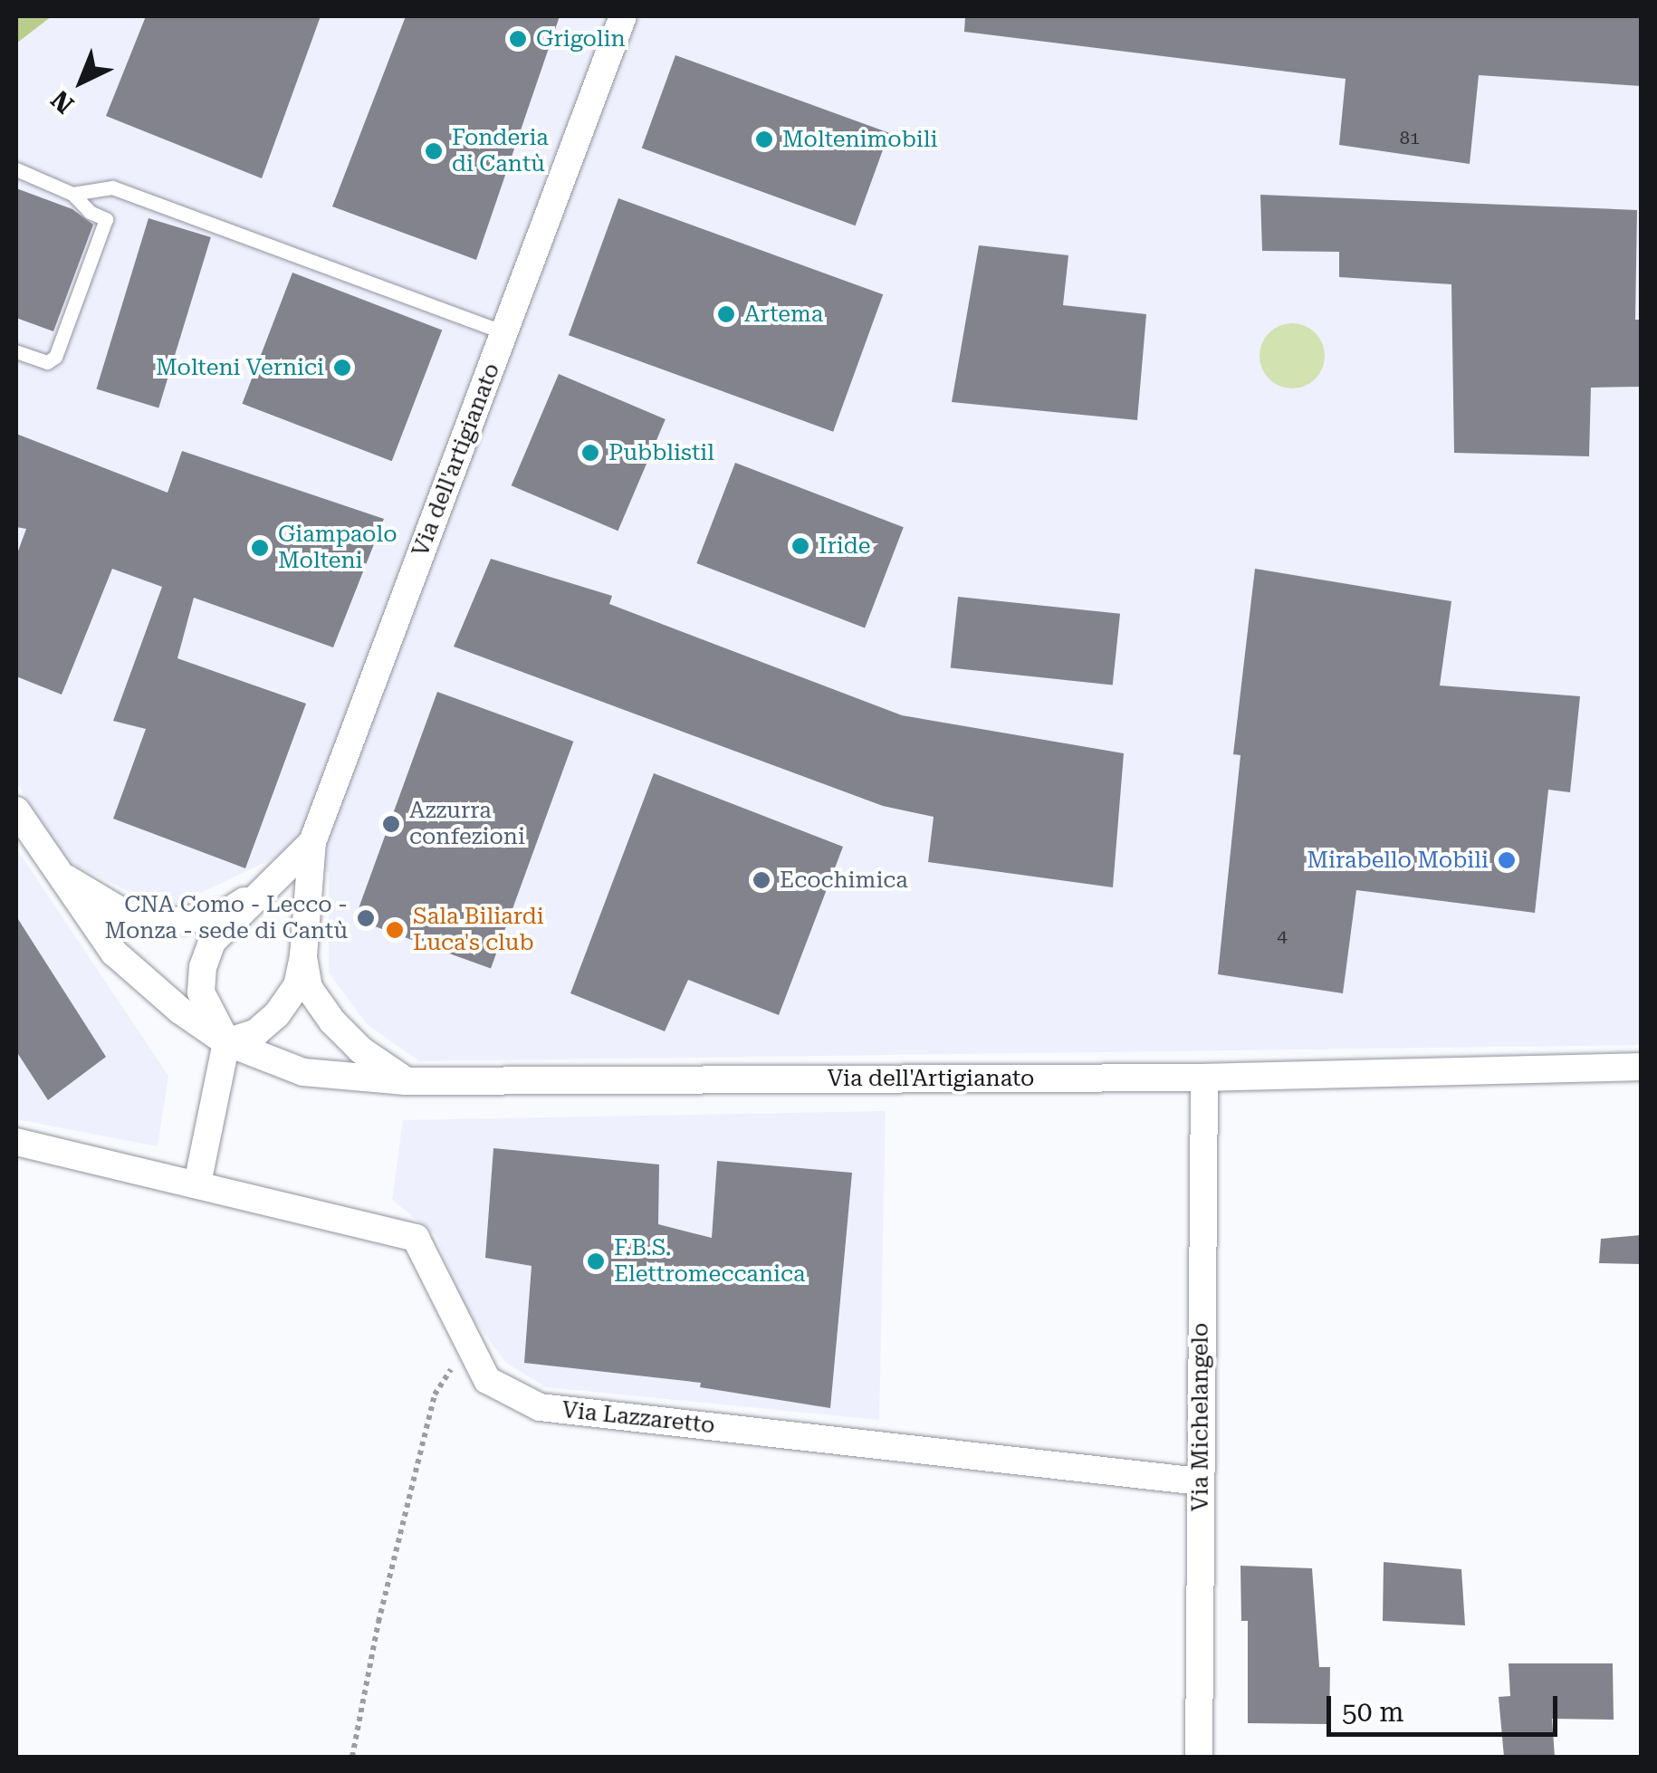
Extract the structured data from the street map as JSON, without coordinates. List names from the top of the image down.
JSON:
{
  "streets": {
    "street": [
      "Via dell'artigianato",
      "Via dell'Artigianato",
      "Via Michelangelo",
      "Via Lazzaretto"
    ]
  },
  "crossings": [
    ["Via dell'artigianato", "Via dell'Artigianato"],
    ["Via dell'Artigianato", "Via Michelangelo"],
    ["Via Michelangelo", "Via Lazzaretto"]
  ],
  "places": [
    "Grigolin",
    "Moltenimobili",
    "Fonderia di Cantù",
    "Artema",
    "Molteni Vernici",
    "Pubblistil",
    "Iride",
    "Giampaolo Molteni",
    "Azzurra confezioni",
    "Mirabello Mobili",
    "Ecochimica",
    "CNA Como - Lecco - Monza - sede di Cantù",
    "Sala Biliardi Luca's club",
    "F.B.S. Elettromeccanica"
  ],
  "house_numbers": ["81", "4"],
  "scale_bar": "50 m",
  "north": "bottom left"
}
